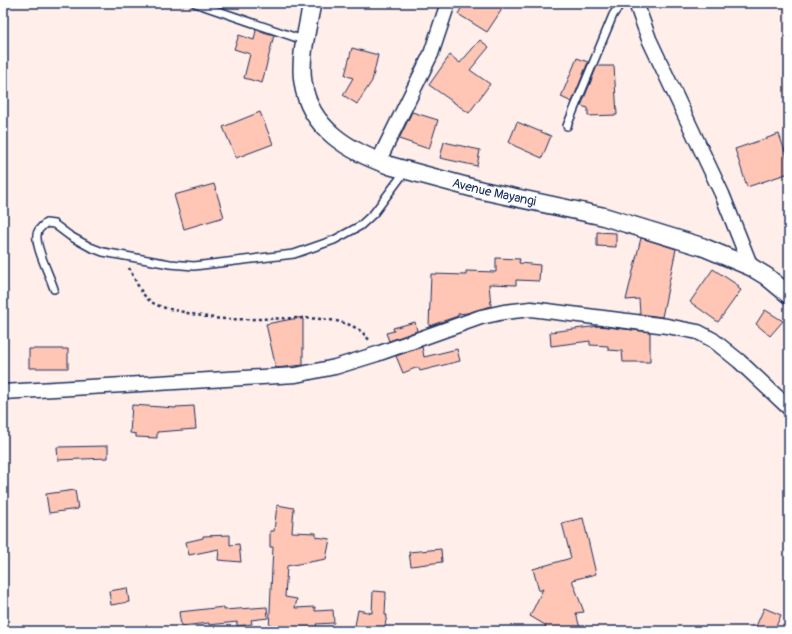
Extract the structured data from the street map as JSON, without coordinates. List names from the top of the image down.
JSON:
{
  "streets": {
    "street": ["Avenue Mayangi"]
  }
}
